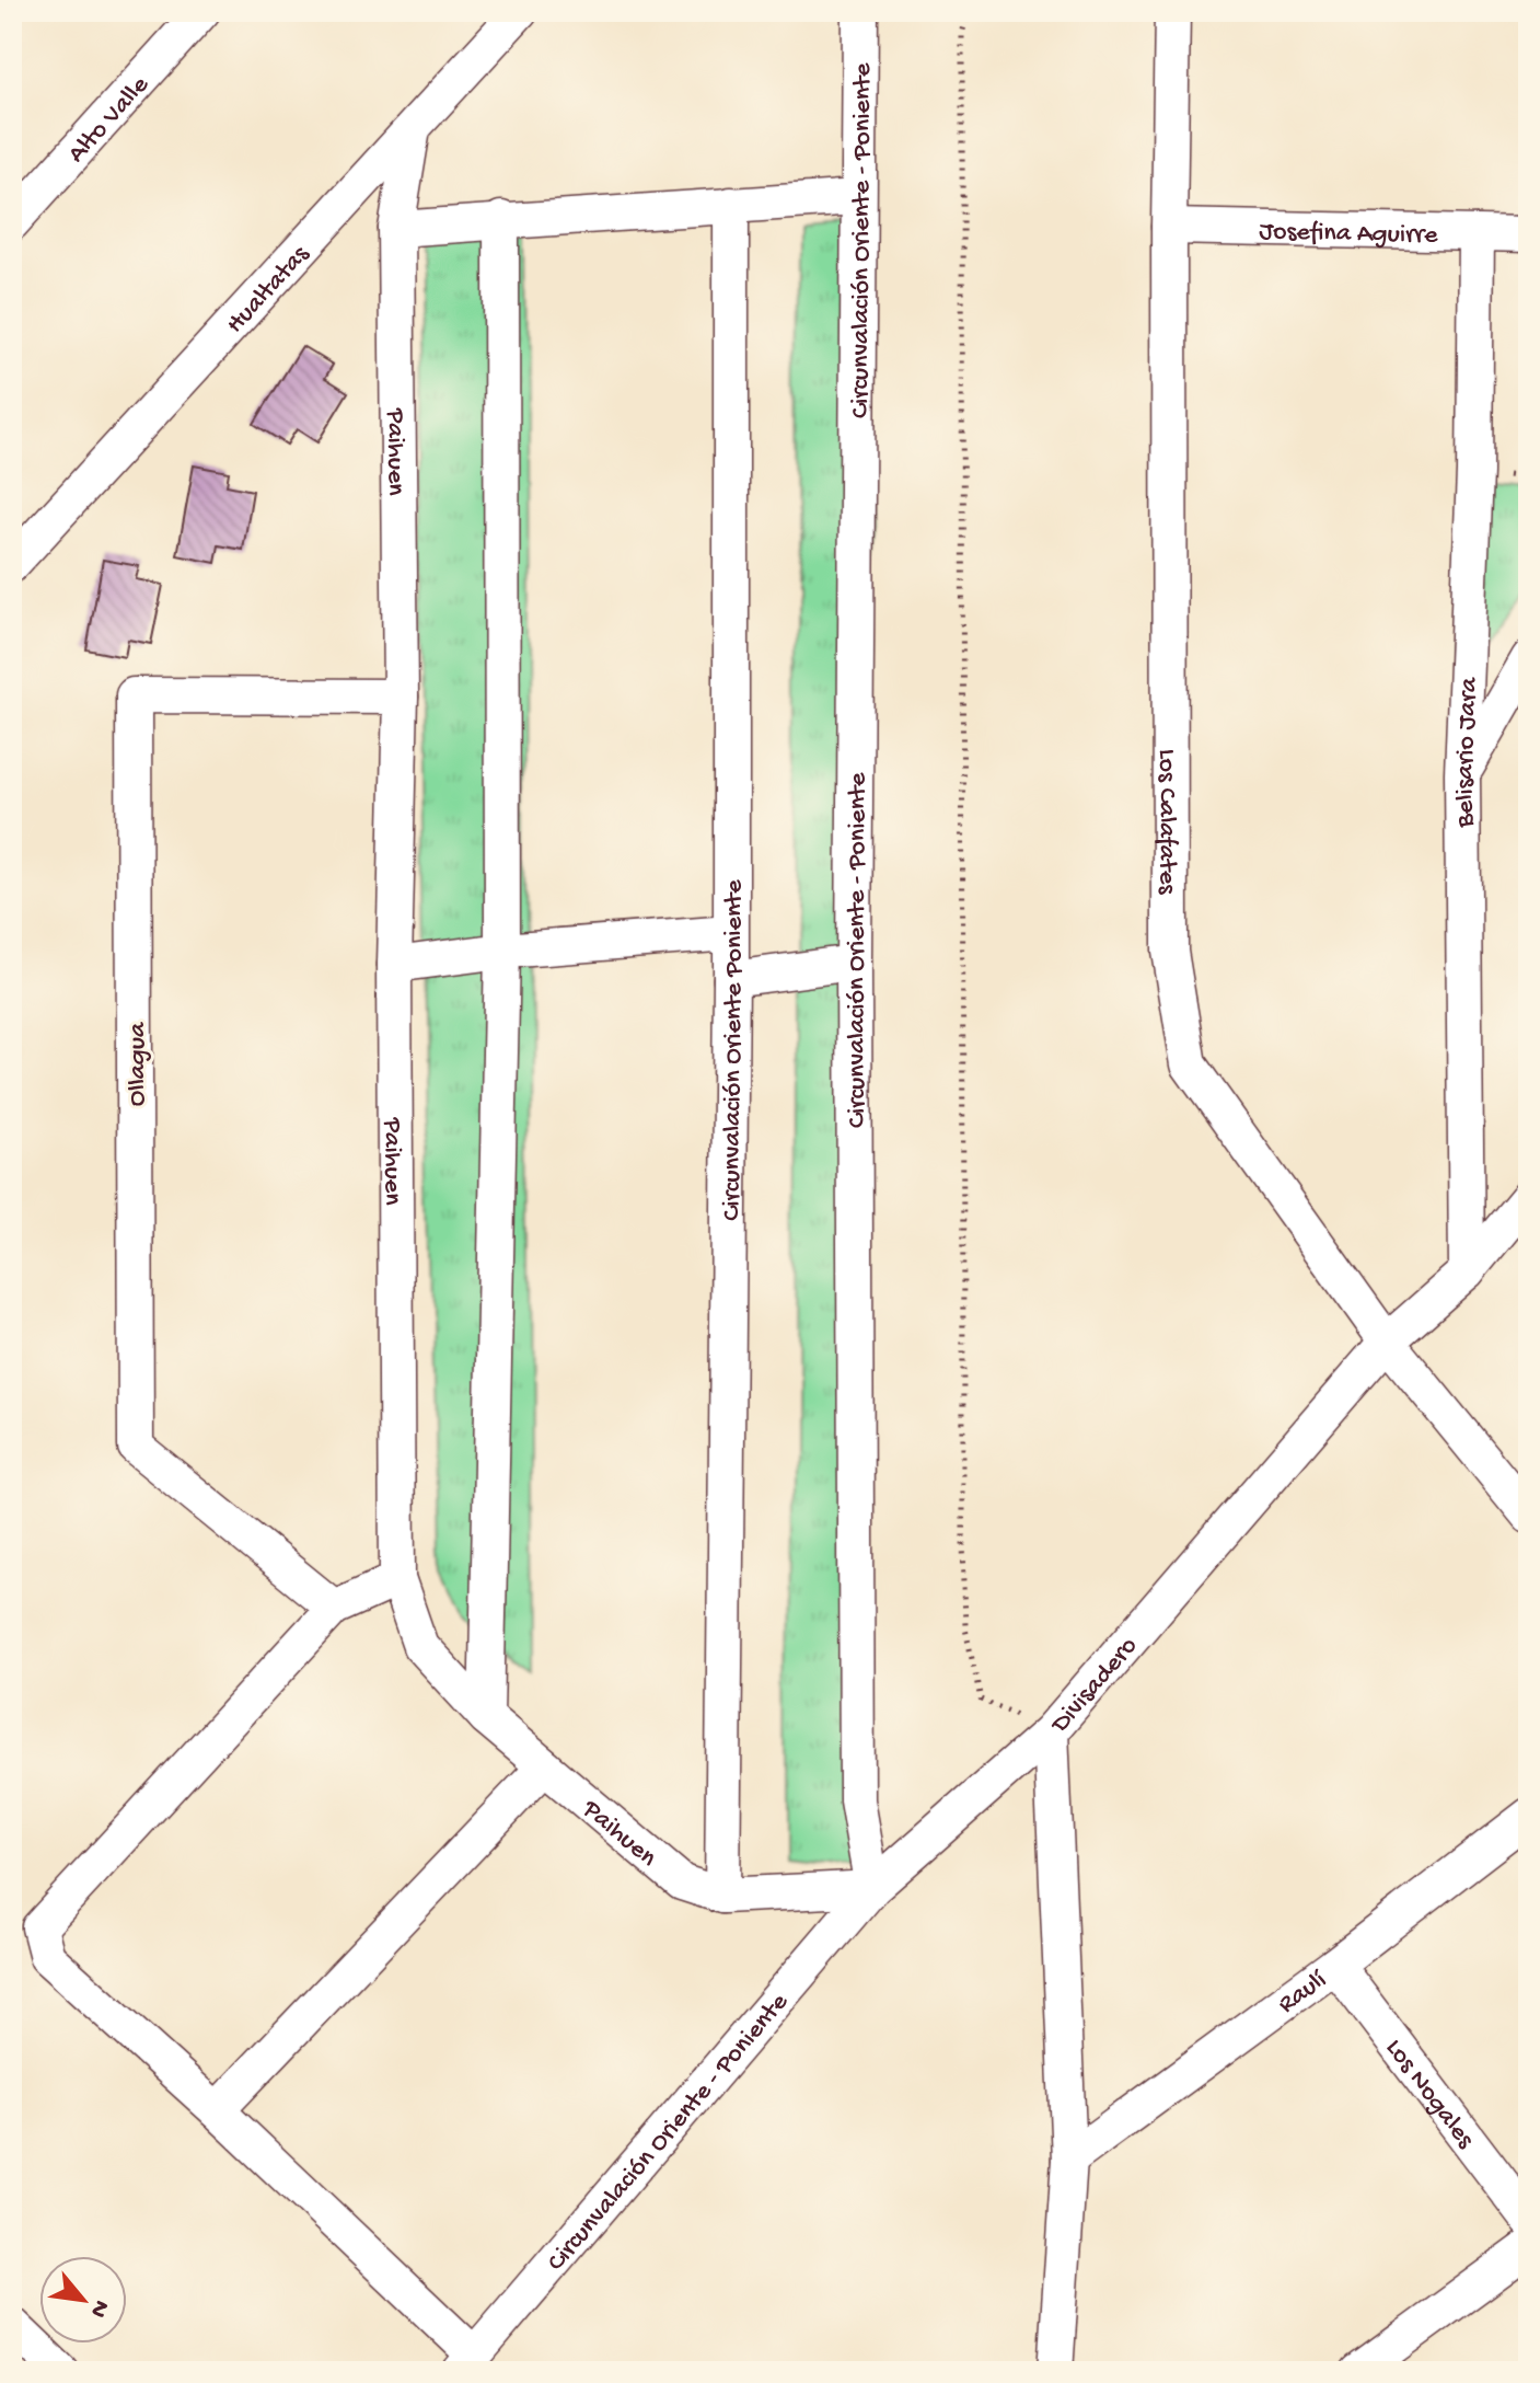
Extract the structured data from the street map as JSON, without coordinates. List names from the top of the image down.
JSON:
{
  "streets": {
    "street": [
      "Alto Valle",
      "Josefina Aguirre",
      "Circunvalación Oriente - Poniente",
      "Hualtatas",
      "Paihuen",
      "Belisario Jara",
      "Los Calafates",
      "Circunvalación Oriente Poniente",
      "Ollagua",
      "Divisadero",
      "Raulí",
      "Los Nogales"
    ]
  },
  "crossings": [
    ["Josefina Aguirre", "Belisario Jara"],
    ["Josefina Aguirre", "Los Calafates"],
    ["Circunvalación Oriente - Poniente", "Paihuen"],
    ["Circunvalación Oriente - Poniente", "Divisadero"],
    ["Hualtatas", "Paihuen"],
    ["Paihuen", "Circunvalación Oriente Poniente"],
    ["Paihuen", "Ollagua"],
    ["Belisario Jara", "Divisadero"],
    ["Los Calafates", "Divisadero"],
    ["Divisadero", "Raulí"],
    ["Raulí", "Los Nogales"]
  ],
  "north": "bottom right"
}
